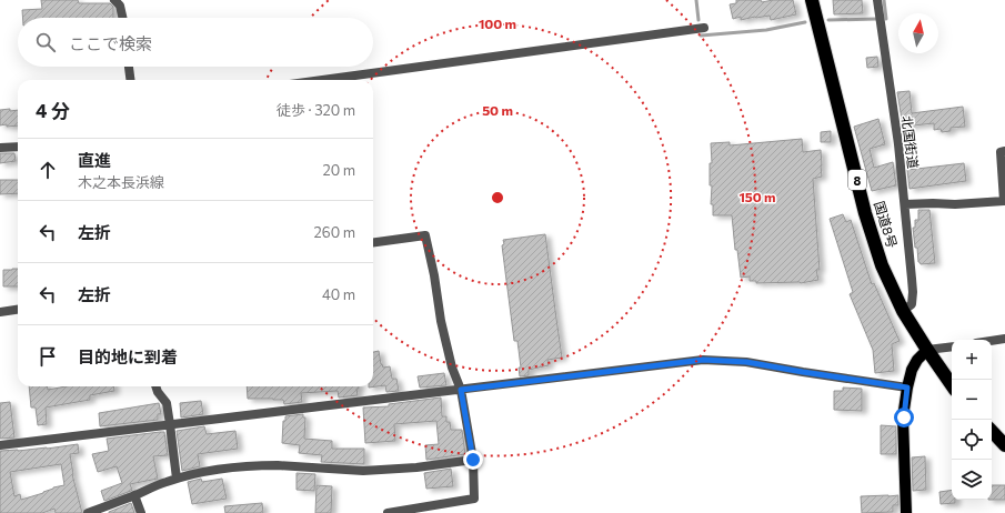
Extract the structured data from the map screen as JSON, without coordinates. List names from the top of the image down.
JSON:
{
  "streets": {
    "highway": ["8", "国道8号"],
    "street": ["北国街道"]
  },
  "crossings": [
    ["北国街道", "国道8号"]
  ],
  "north": "top",
  "page": {
    "search": "ここで検索",
    "heading": ["4 分", "徒歩 · 320 m"],
    "list": [
      ["直進", "木之本長浜線", "20 m"],
      ["左折", "260 m"],
      ["左折", "40 m"],
      "目的地に到着"
    ],
    "map_buttons": ["+", "−"]
  },
  "rings": ["100 m", "50 m", "150 m"]
}
